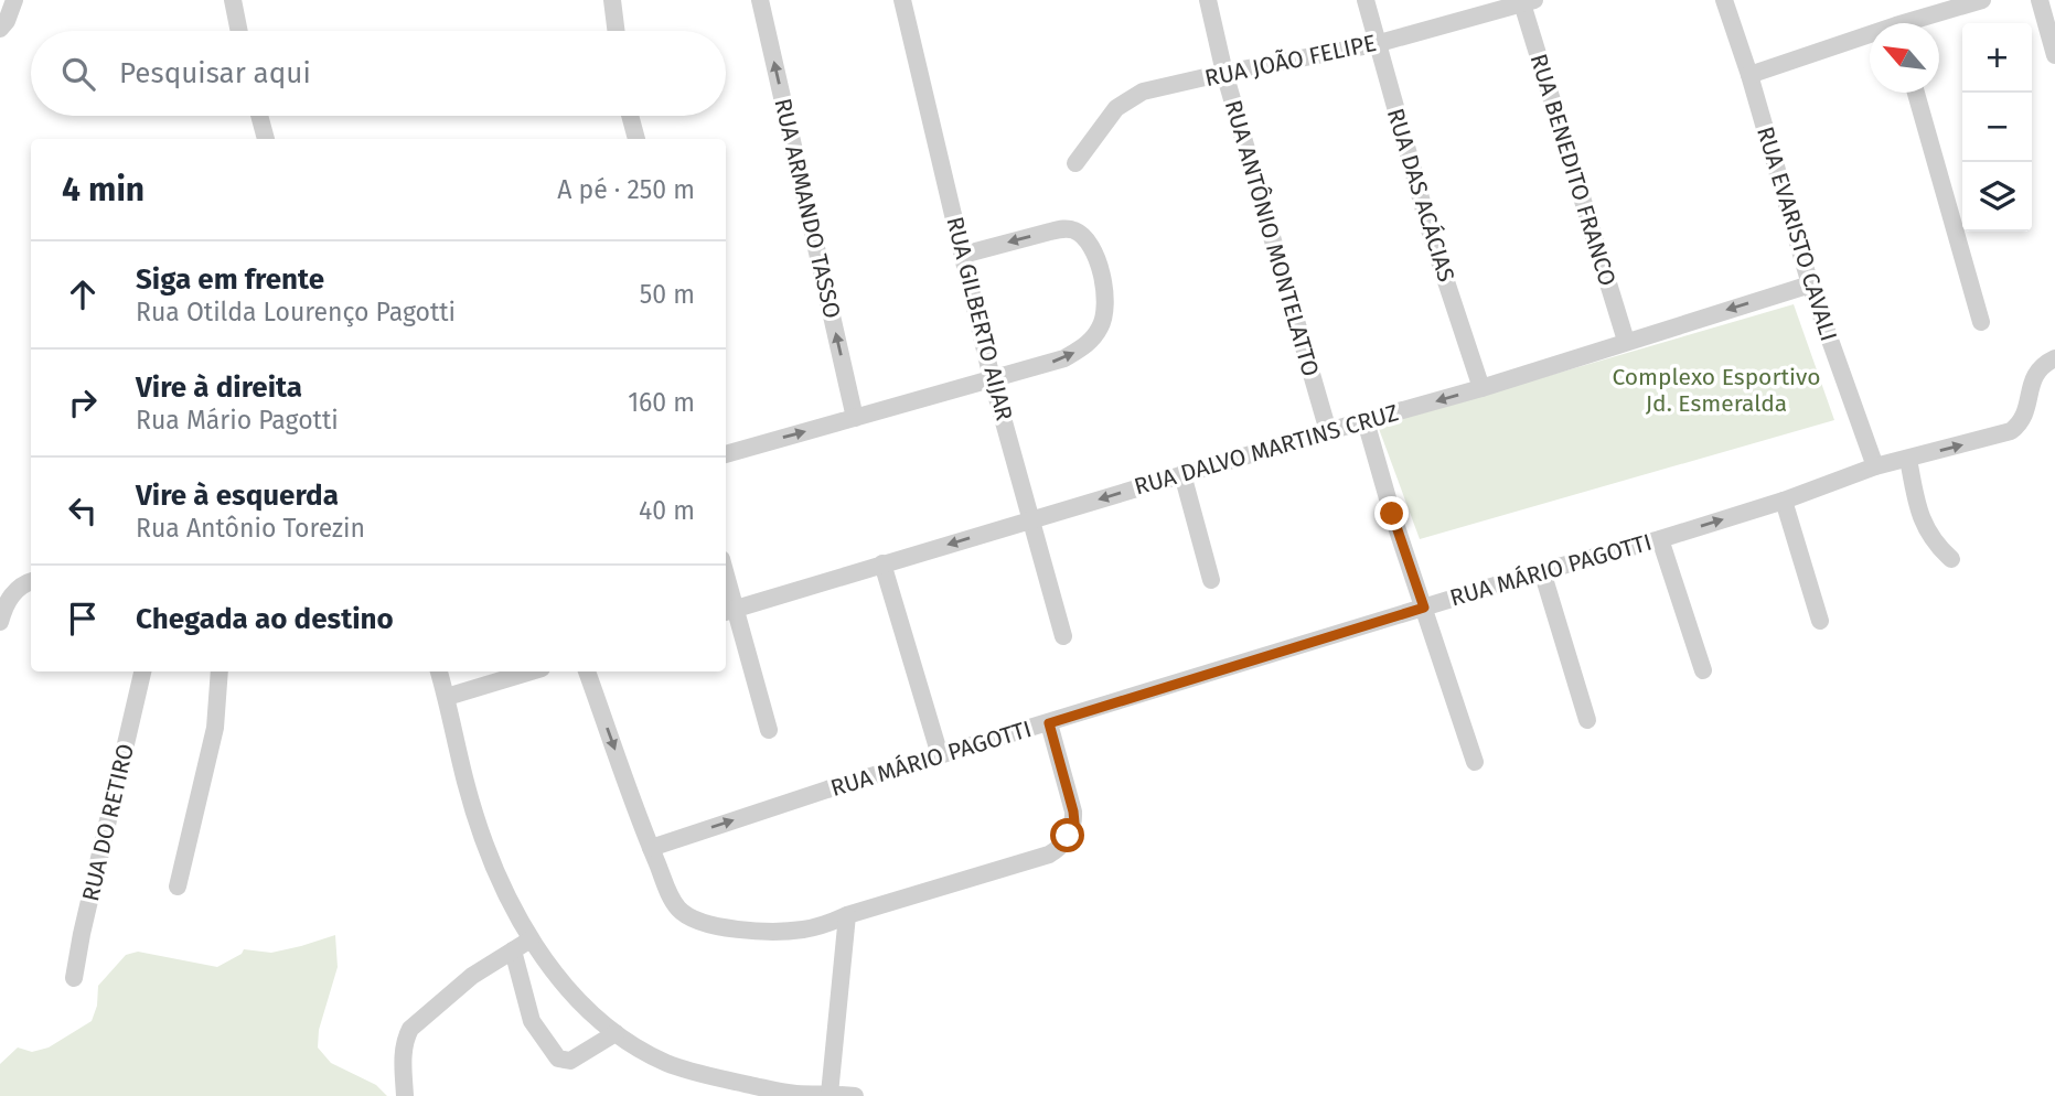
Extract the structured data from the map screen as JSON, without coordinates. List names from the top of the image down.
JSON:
{
  "streets": {
    "street": [
      "RUA JOÃO FELIPE",
      "RUA BENEDITO FRANCO",
      "RUA DAS ACÁCIAS",
      "RUA ARMANDO TASSO",
      "RUA EVARISTO CAVALI",
      "RUA ANTÔNIO MONTELATTO",
      "RUA GILBERTO AIJAR",
      "RUA DALVO MARTINS CRUZ",
      "RUA MÁRIO PAGOTTI",
      "RUA DO RETIRO"
    ]
  },
  "crossings": [
    ["RUA JOÃO FELIPE", "RUA BENEDITO FRANCO"],
    ["RUA JOÃO FELIPE", "RUA DAS ACÁCIAS"],
    ["RUA JOÃO FELIPE", "RUA ANTÔNIO MONTELATTO"],
    ["RUA BENEDITO FRANCO", "RUA DALVO MARTINS CRUZ"],
    ["RUA DAS ACÁCIAS", "RUA DALVO MARTINS CRUZ"],
    ["RUA EVARISTO CAVALI", "RUA DALVO MARTINS CRUZ"],
    ["RUA EVARISTO CAVALI", "RUA MÁRIO PAGOTTI"],
    ["RUA ANTÔNIO MONTELATTO", "RUA DALVO MARTINS CRUZ"],
    ["RUA GILBERTO AIJAR", "RUA DALVO MARTINS CRUZ"]
  ],
  "one_way": ["RUA ARMANDO TASSO", "RUA DALVO MARTINS CRUZ", "RUA MÁRIO PAGOTTI"],
  "parks": ["Complexo Esportivo Jd. Esmeralda"],
  "north": "top left",
  "page": {
    "map_buttons": ["+", "−"],
    "search": "Pesquisar aqui",
    "heading": ["4 min", "A pé · 250 m"],
    "list": [
      ["Siga em frente", "Rua Otilda Lourenço Pagotti", "50 m"],
      ["Vire à direita", "Rua Mário Pagotti", "160 m"],
      ["Vire à esquerda", "Rua Antônio Torezin", "40 m"],
      "Chegada ao destino"
    ]
  }
}
